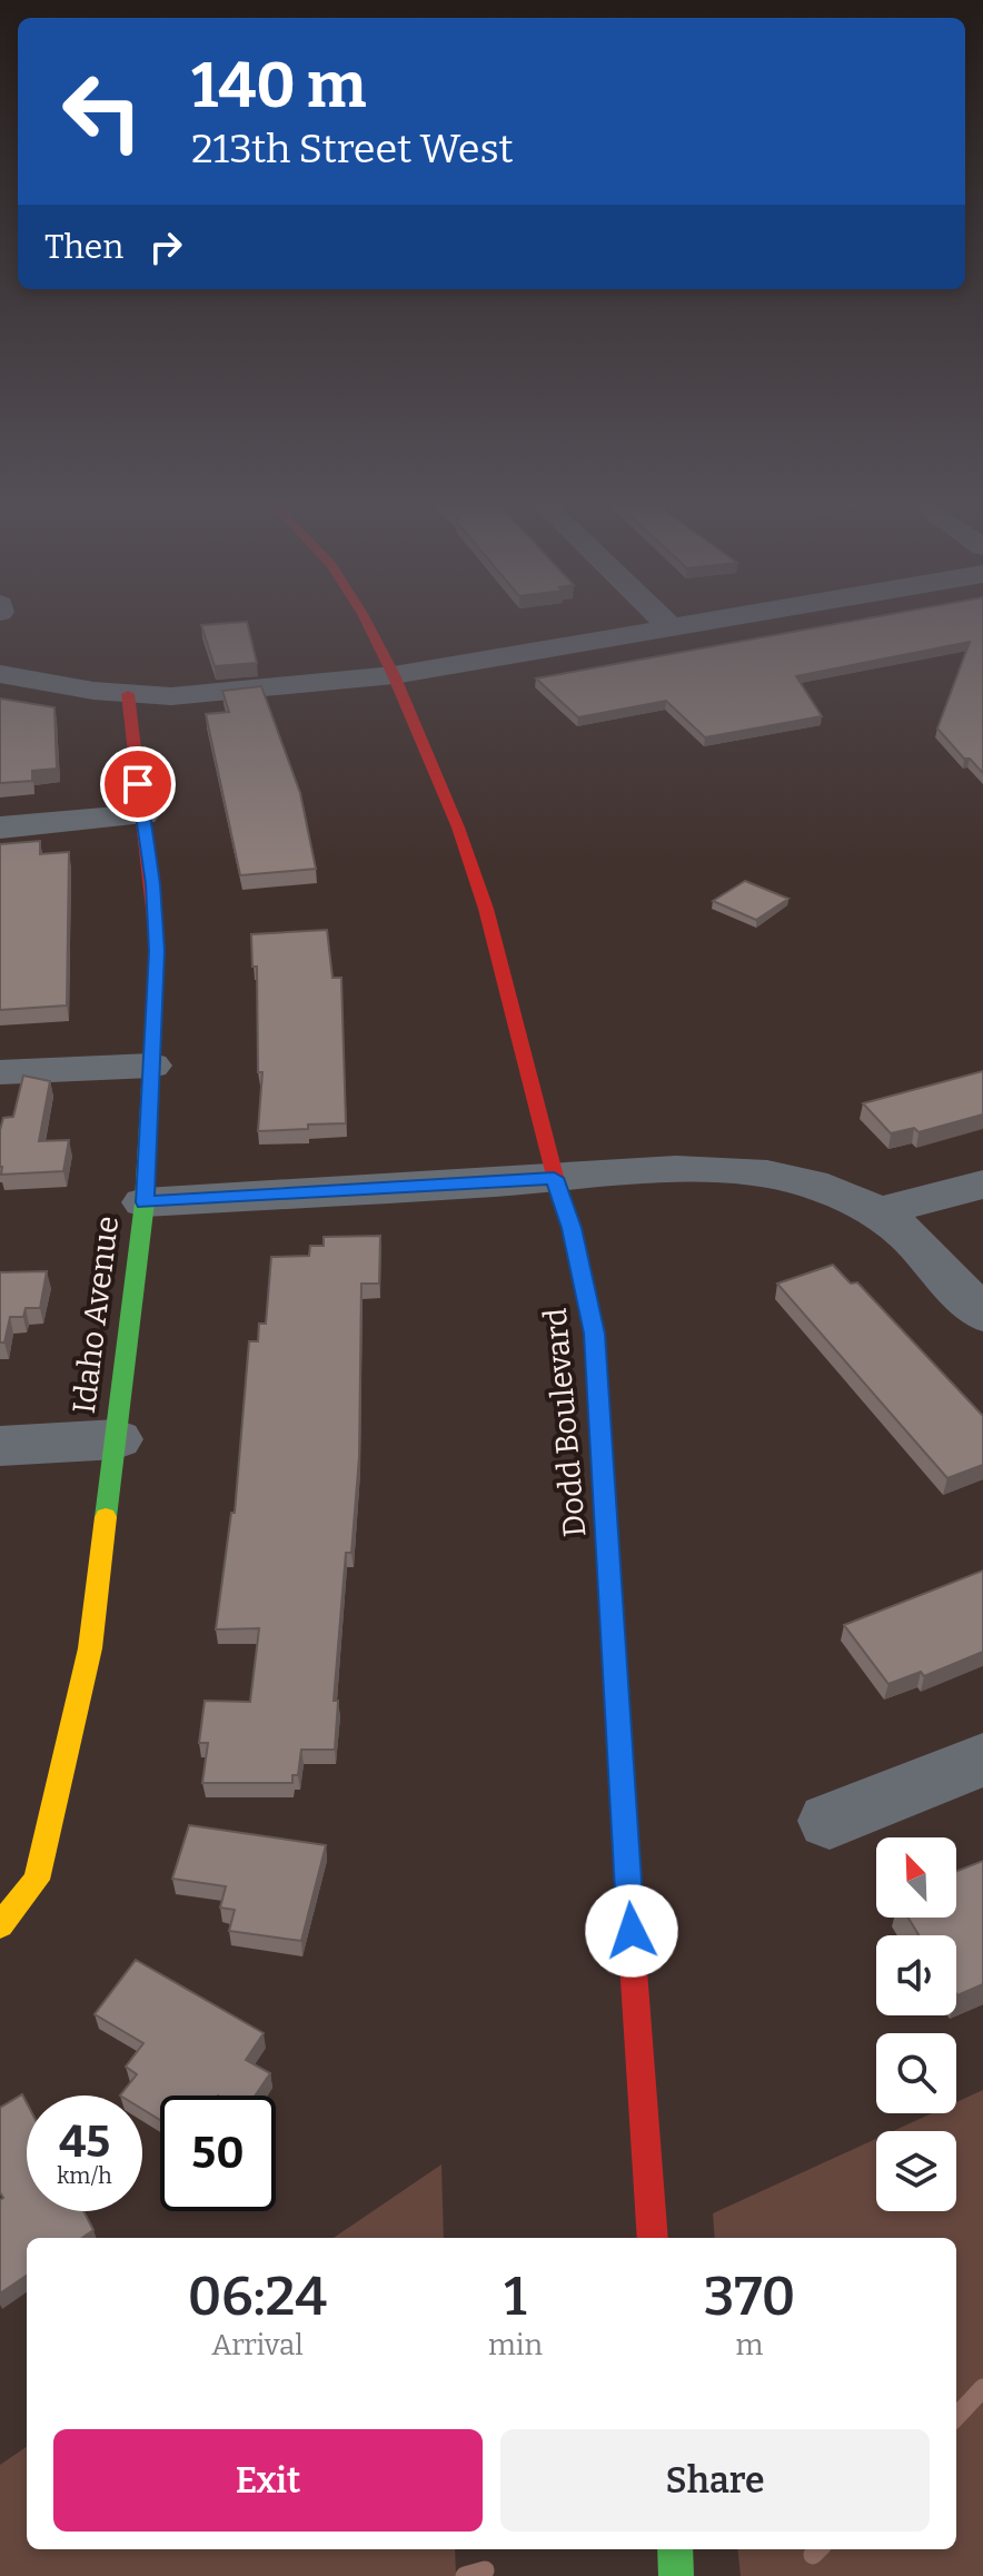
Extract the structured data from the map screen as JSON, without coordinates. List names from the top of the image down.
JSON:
{
  "streets": {
    "main road": ["Idaho Avenue", "Dodd Boulevard"]
  },
  "north": "top left",
  "page": {
    "turn": ["140 m", "213th Street West"],
    "then": "Then",
    "speed": "45 km/h",
    "limit": "50",
    "eta": [
      "06:24",
      "Arrival",
      "1",
      "min",
      "370",
      "m"
    ],
    "buttons": ["Exit", "Share"]
  }
}
